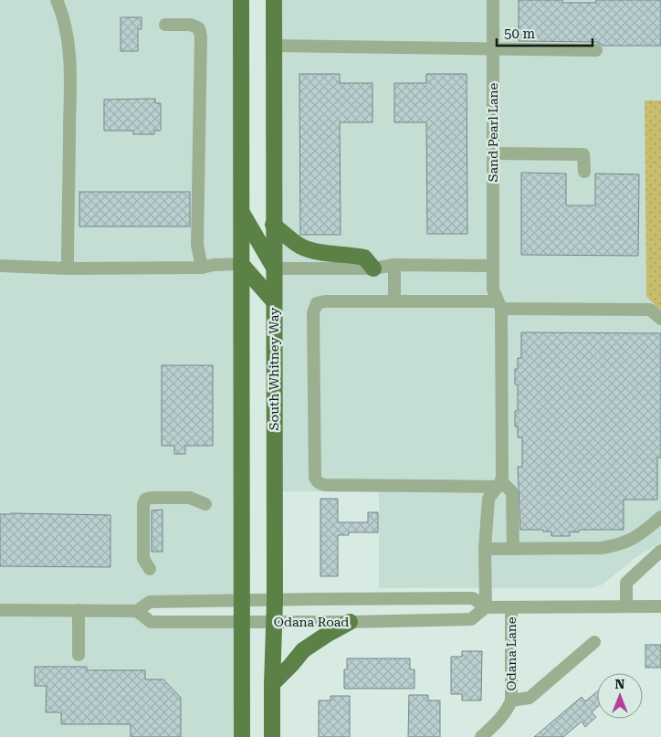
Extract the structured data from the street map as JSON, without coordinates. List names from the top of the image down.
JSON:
{
  "streets": {
    "main road": ["South Whitney Way"],
    "street": ["Sand Pearl Lane", "Odana Road", "Odana Lane"]
  },
  "crossings": [
    ["South Whitney Way", "Odana Road"],
    ["Odana Road", "Odana Lane"]
  ],
  "scale_bar": "50 m",
  "north": "top"
}
